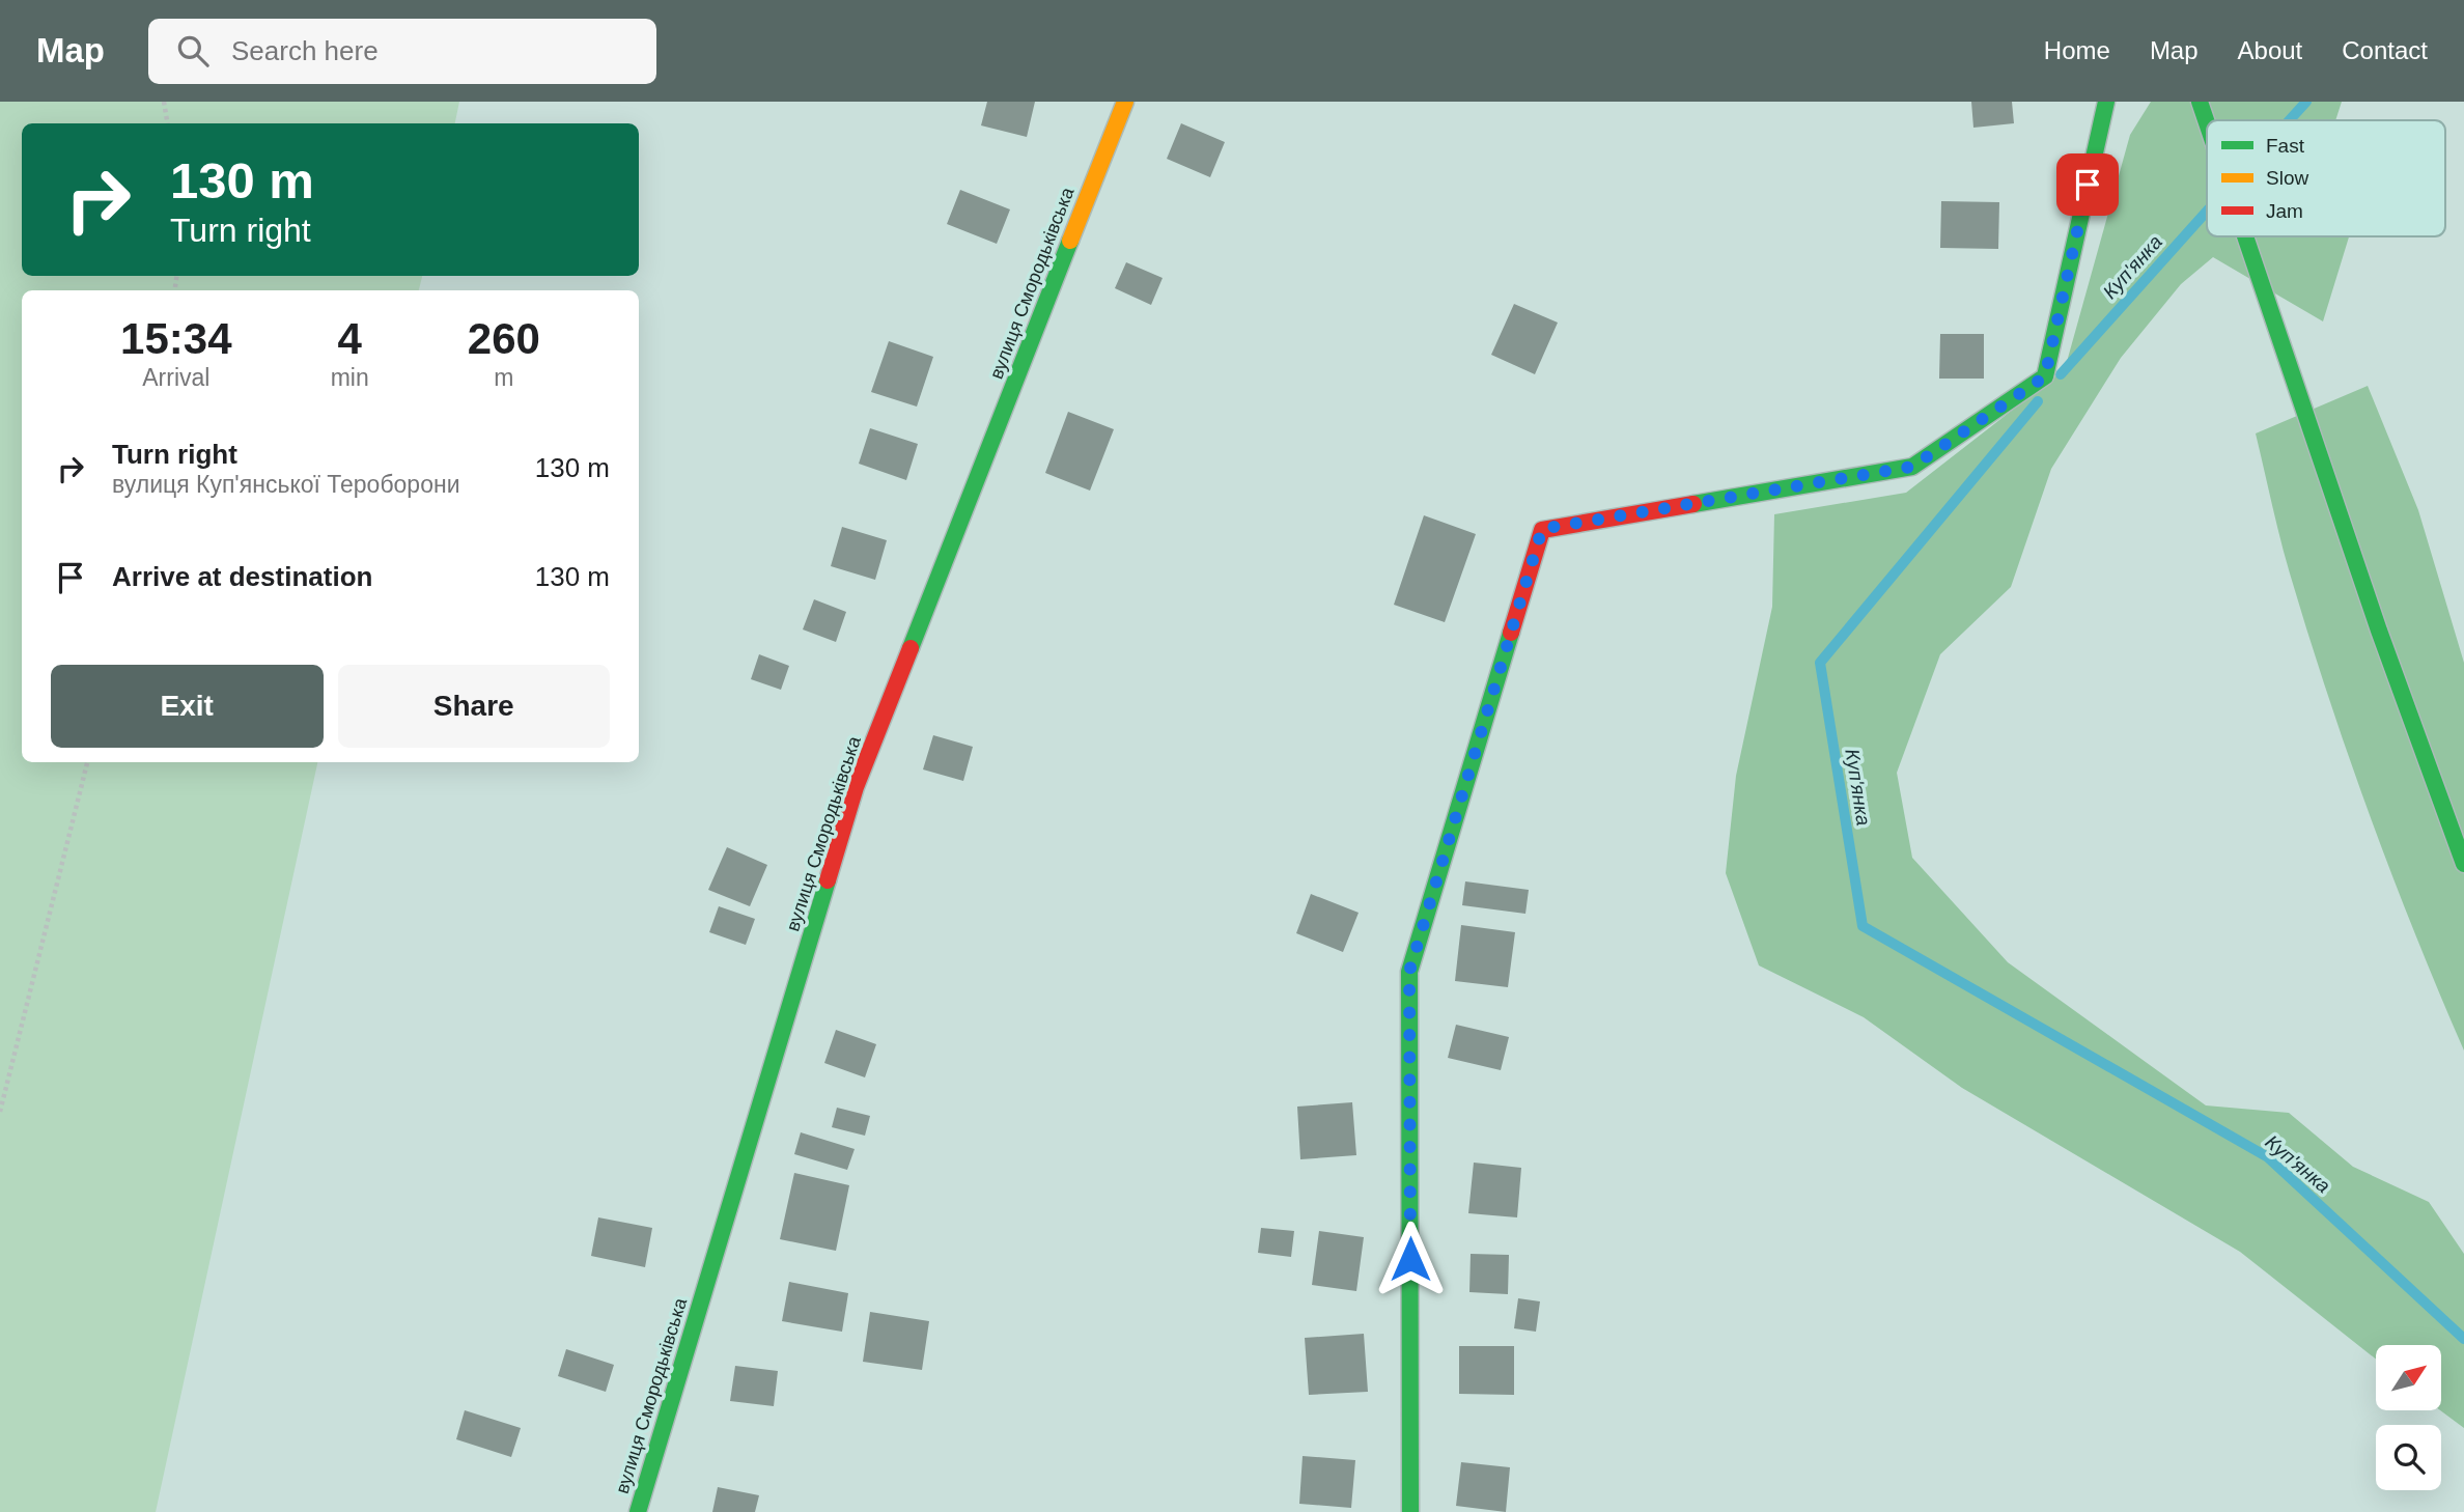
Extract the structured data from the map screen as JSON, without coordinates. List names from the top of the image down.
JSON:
{
  "streets": {
    "street": ["вулиця Смородьківська"]
  },
  "water": ["Куп'янка"],
  "legend": ["Fast", "Slow", "Jam"],
  "north": "top right",
  "page": {
    "header": "Map",
    "search": "Search here",
    "nav": [
      "Home",
      "Map",
      "About",
      "Contact"
    ],
    "turn": ["130 m", "Turn right"],
    "eta": [
      "15:34",
      "Arrival",
      "4",
      "min",
      "260",
      "m"
    ],
    "list": [
      {
        "name": "Turn right",
        "note": "вулиця Куп'янської Тероборони",
        "value": "130 m"
      },
      {
        "name": "Arrive at destination",
        "value": "130 m"
      }
    ],
    "buttons": ["Exit", "Share"]
  }
}
